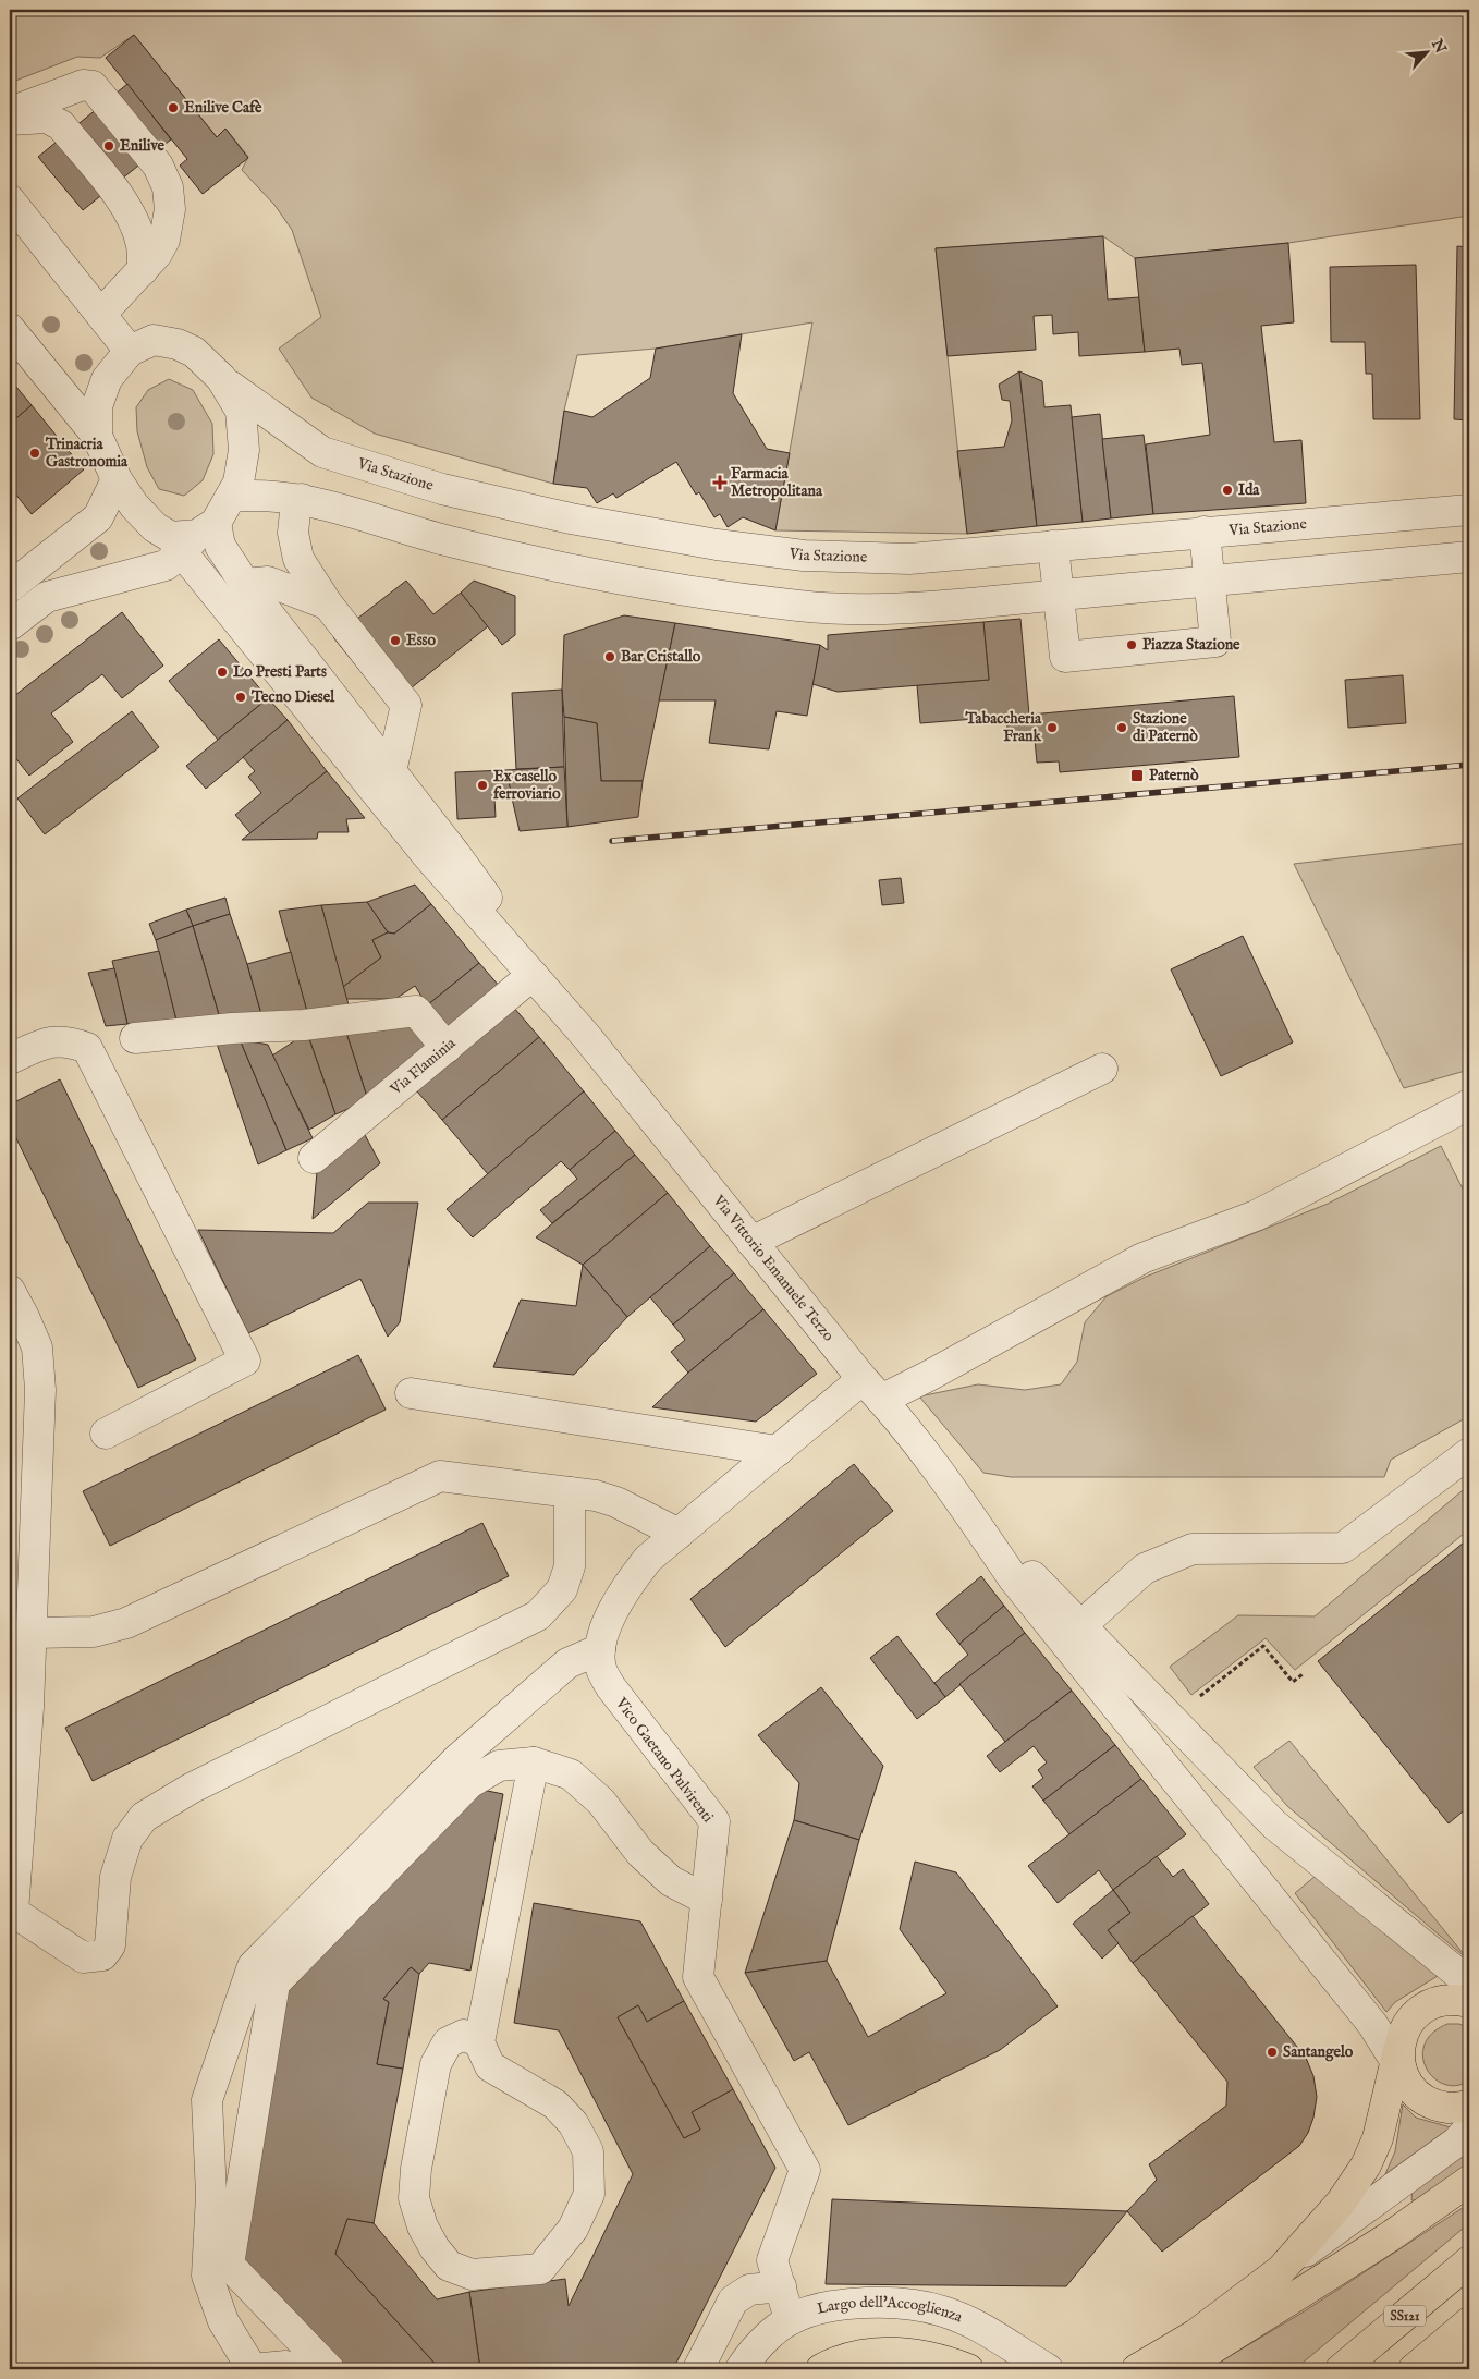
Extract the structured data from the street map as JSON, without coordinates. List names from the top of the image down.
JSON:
{
  "streets": {
    "main road": ["SS121"],
    "street": [
      "Via Stazione",
      "Via Flaminia",
      "Via Vittorio Emanuele Terzo",
      "Vico Gaetano Pulvirenti",
      "Largo dell'Accoglienza"
    ]
  },
  "crossings": [
    ["Via Vittorio Emanuele Terzo", "Vico Gaetano Pulvirenti"],
    ["Vico Gaetano Pulvirenti", "Largo dell'Accoglienza"]
  ],
  "places": {
    "other": [
      "Enilive Cafè",
      "Enilive",
      "Trinacria Gastronomia",
      "Ida",
      "Esso",
      "Piazza Stazione",
      "Bar Cristallo",
      "Lo Presti Parts",
      "Tecno Diesel",
      "Tabaccheria Frank",
      "Stazione di Paternò",
      "Ex casello ferroviario",
      "Santangelo"
    ],
    "health": ["Farmacia Metropolitana"],
    "transit": ["Paternò"]
  },
  "north": "top right"
}
